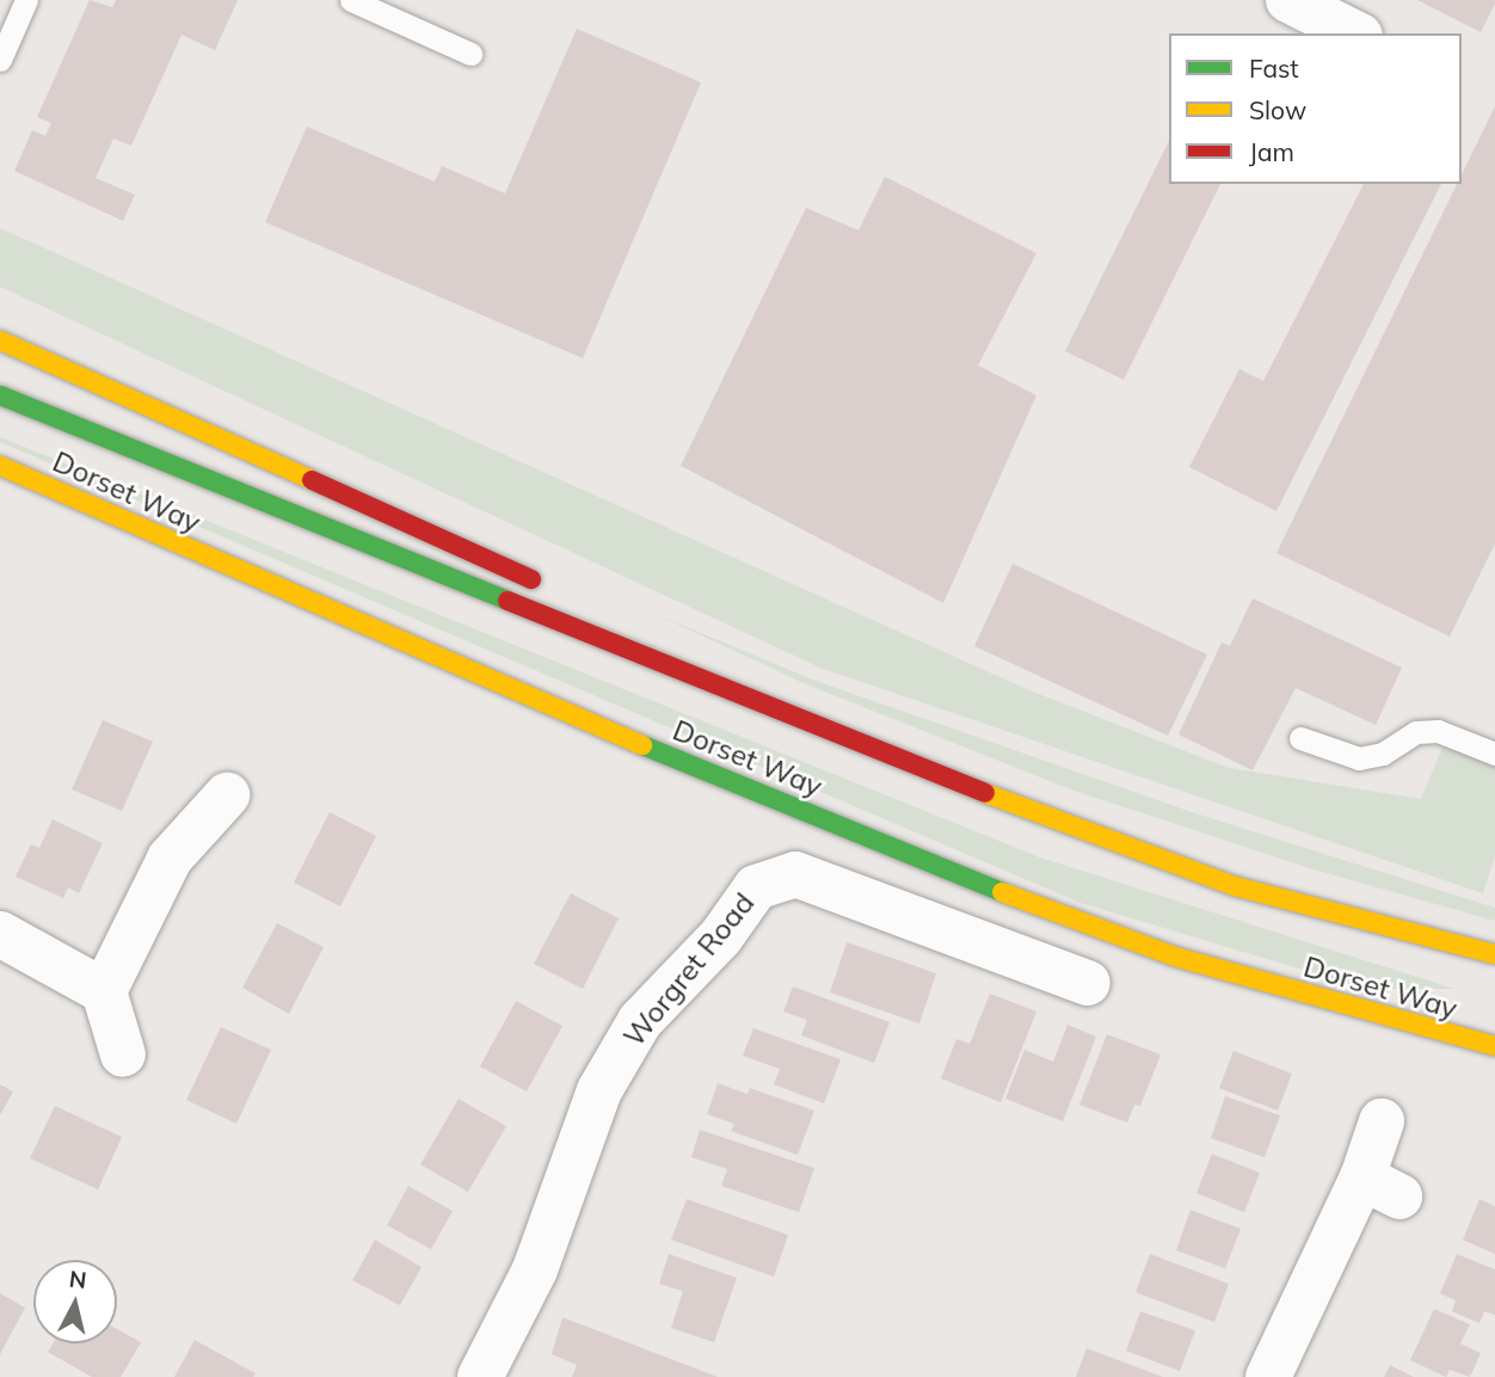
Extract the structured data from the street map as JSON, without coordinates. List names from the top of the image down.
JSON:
{
  "streets": {
    "highway": ["Dorset Way"],
    "street": ["Worgret Road"]
  },
  "legend": ["Fast", "Slow", "Jam"],
  "north": "top"
}
